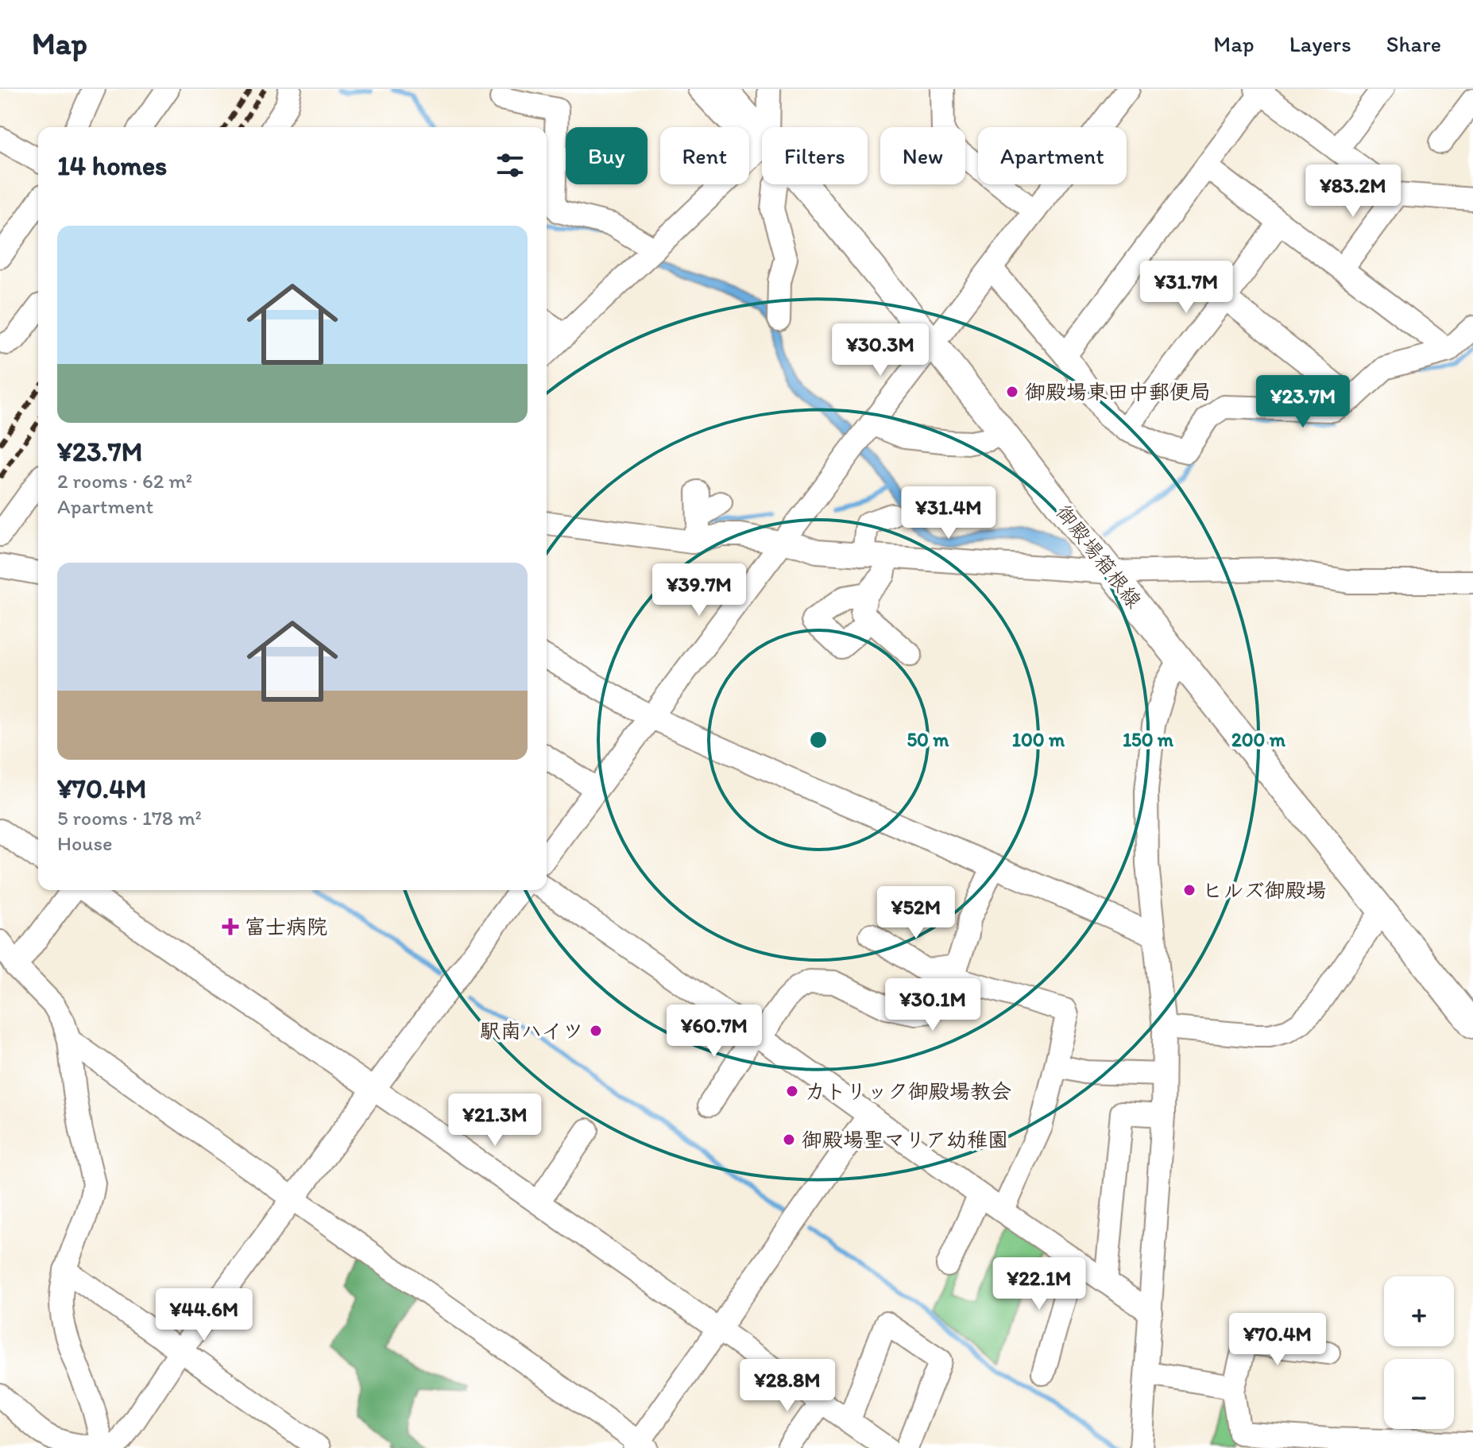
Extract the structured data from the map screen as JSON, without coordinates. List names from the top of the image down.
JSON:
{
  "streets": {
    "main road": ["御殿場箱根線"]
  },
  "places": {
    "other": [
      "御殿場東田中郵便局",
      "ヒルズ御殿場",
      "駅南ハイツ",
      "カトリック御殿場教会",
      "御殿場聖マリア幼稚園"
    ],
    "health": ["富士病院"]
  },
  "page": {
    "header": "Map",
    "nav": ["Map", "Layers", "Share"],
    "chip": [
      "Buy",
      "Rent",
      "Filters",
      "New",
      "Apartment"
    ],
    "heading": "14 homes",
    "price": [
      "¥83.2M",
      "¥31.7M",
      "¥30.3M",
      "¥23.7M",
      "¥31.4M",
      "¥39.7M",
      "¥52M",
      "¥30.1M",
      "¥60.7M",
      "¥21.3M",
      "¥22.1M",
      "¥44.6M",
      "¥70.4M",
      "¥28.8M"
    ],
    "list": [
      {
        "name": "¥23.7M",
        "note": "2 rooms · 62 m² · Apartment"
      },
      {
        "name": "¥70.4M",
        "note": "5 rooms · 178 m² · House"
      }
    ],
    "map_buttons": ["+", "−"]
  },
  "rings": [
    "50 m",
    "100 m",
    "150 m",
    "200 m"
  ]
}
